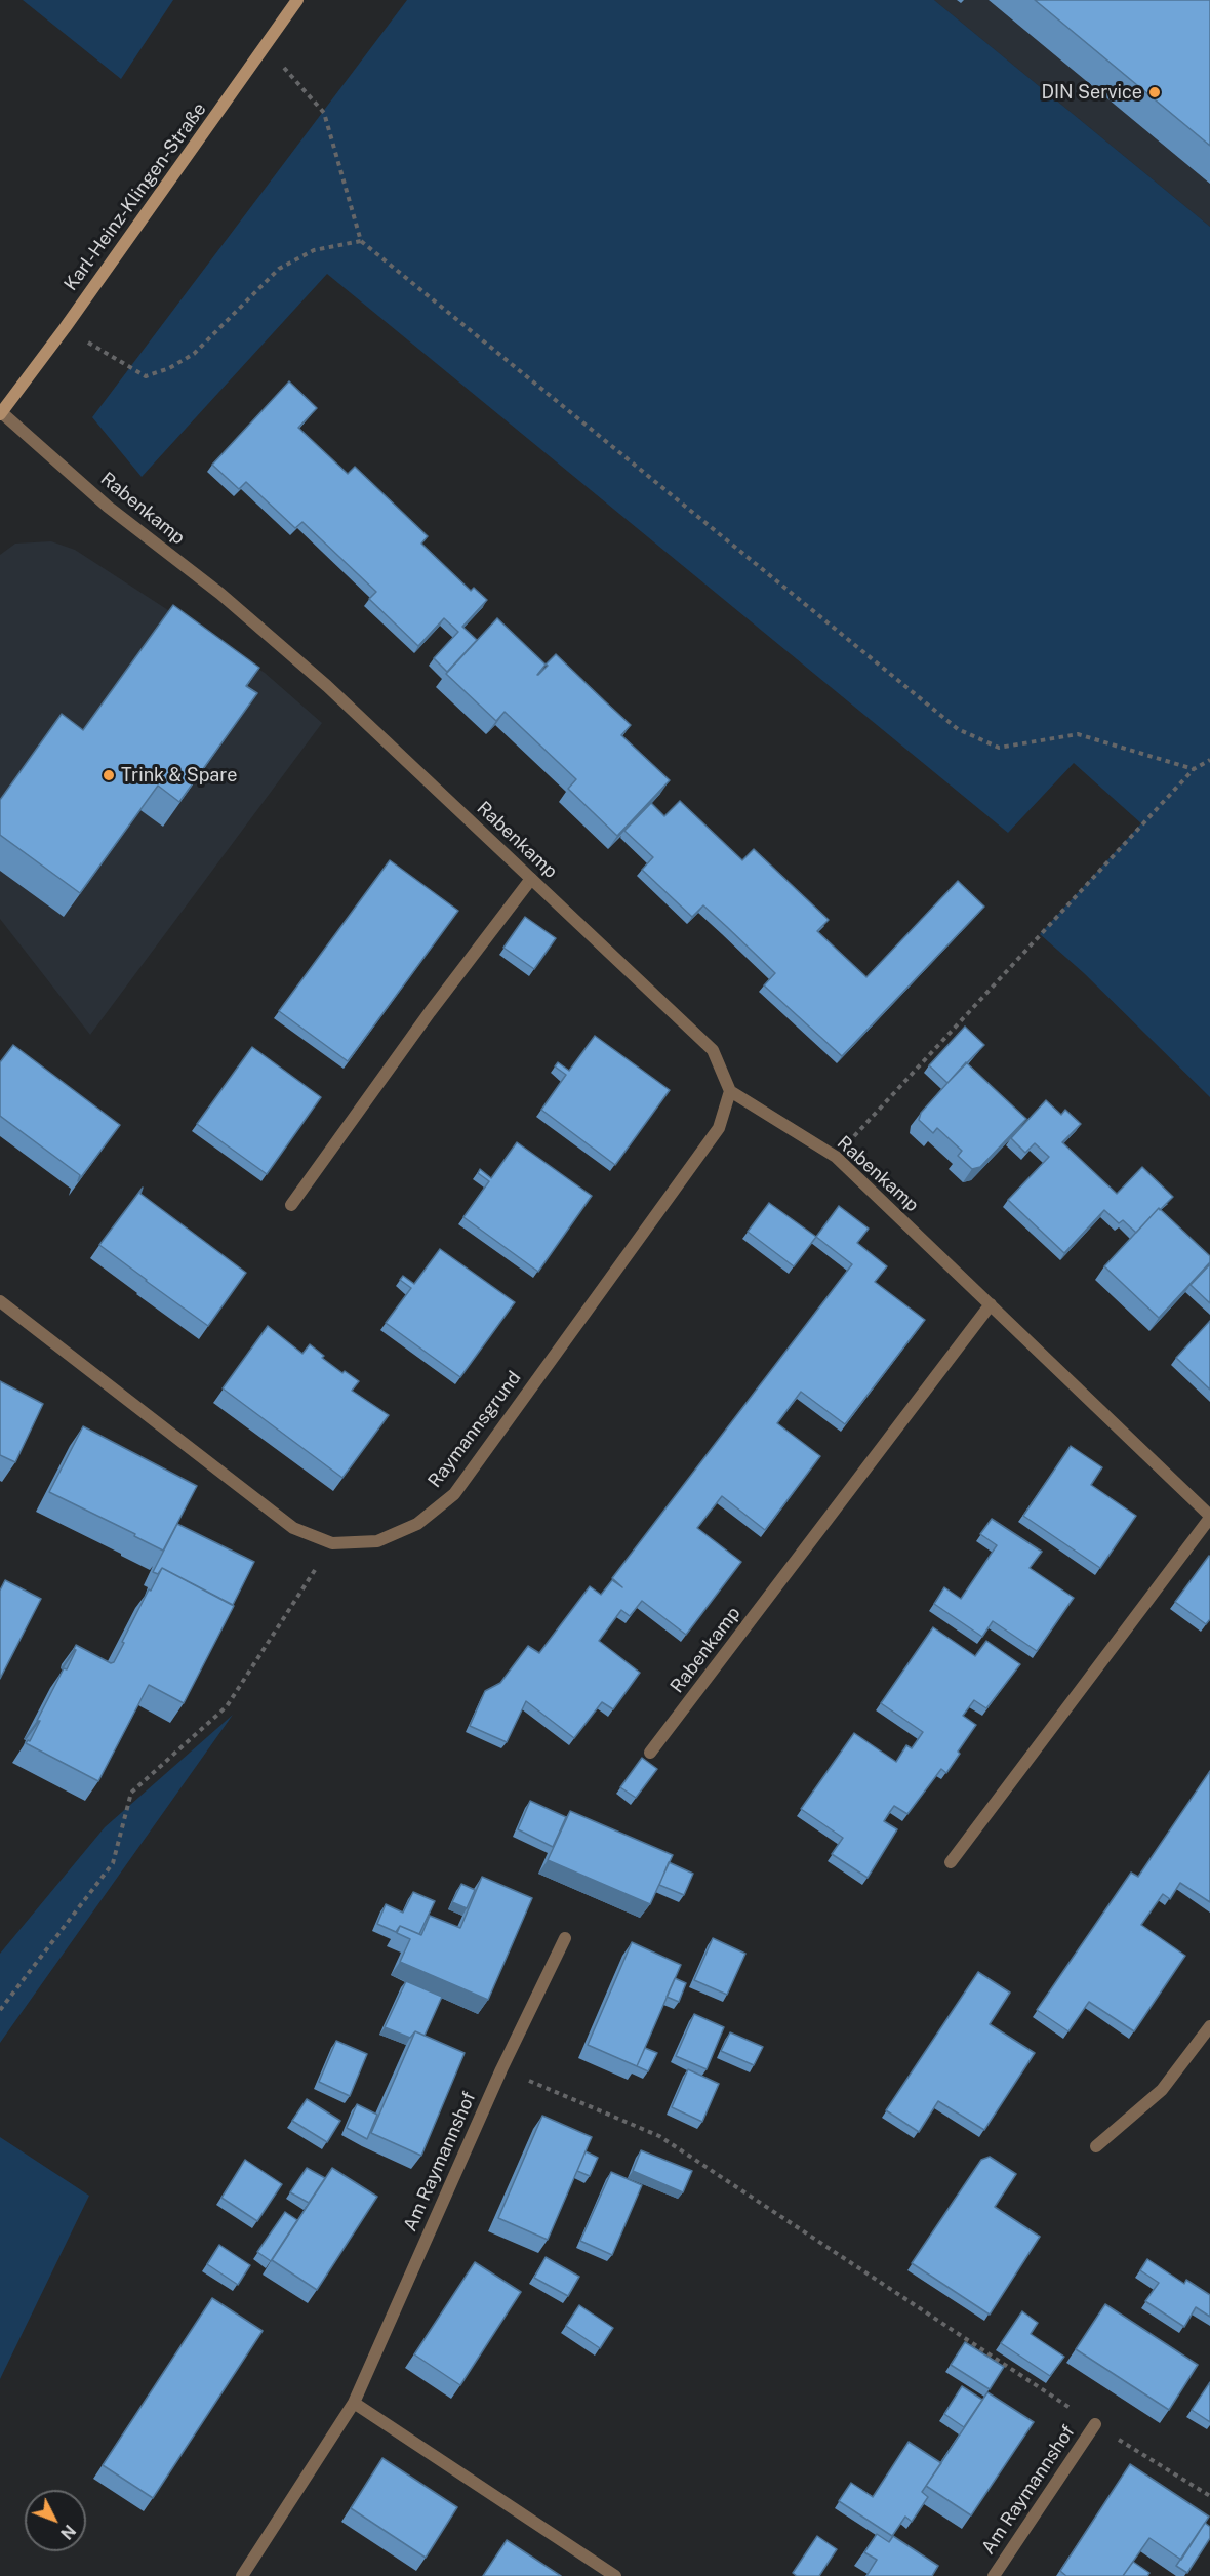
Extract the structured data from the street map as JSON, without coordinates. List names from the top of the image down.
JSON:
{
  "streets": {
    "main road": ["Karl-Heinz-Klingen-Straße"],
    "street": ["Rabenkamp", "Raymannsgrund", "Am Raymannshof"]
  },
  "crossings": [
    ["Karl-Heinz-Klingen-Straße", "Rabenkamp"],
    ["Rabenkamp", "Raymannsgrund"]
  ],
  "places": ["DIN Service", "Trink & Spare"],
  "north": "bottom right"
}
